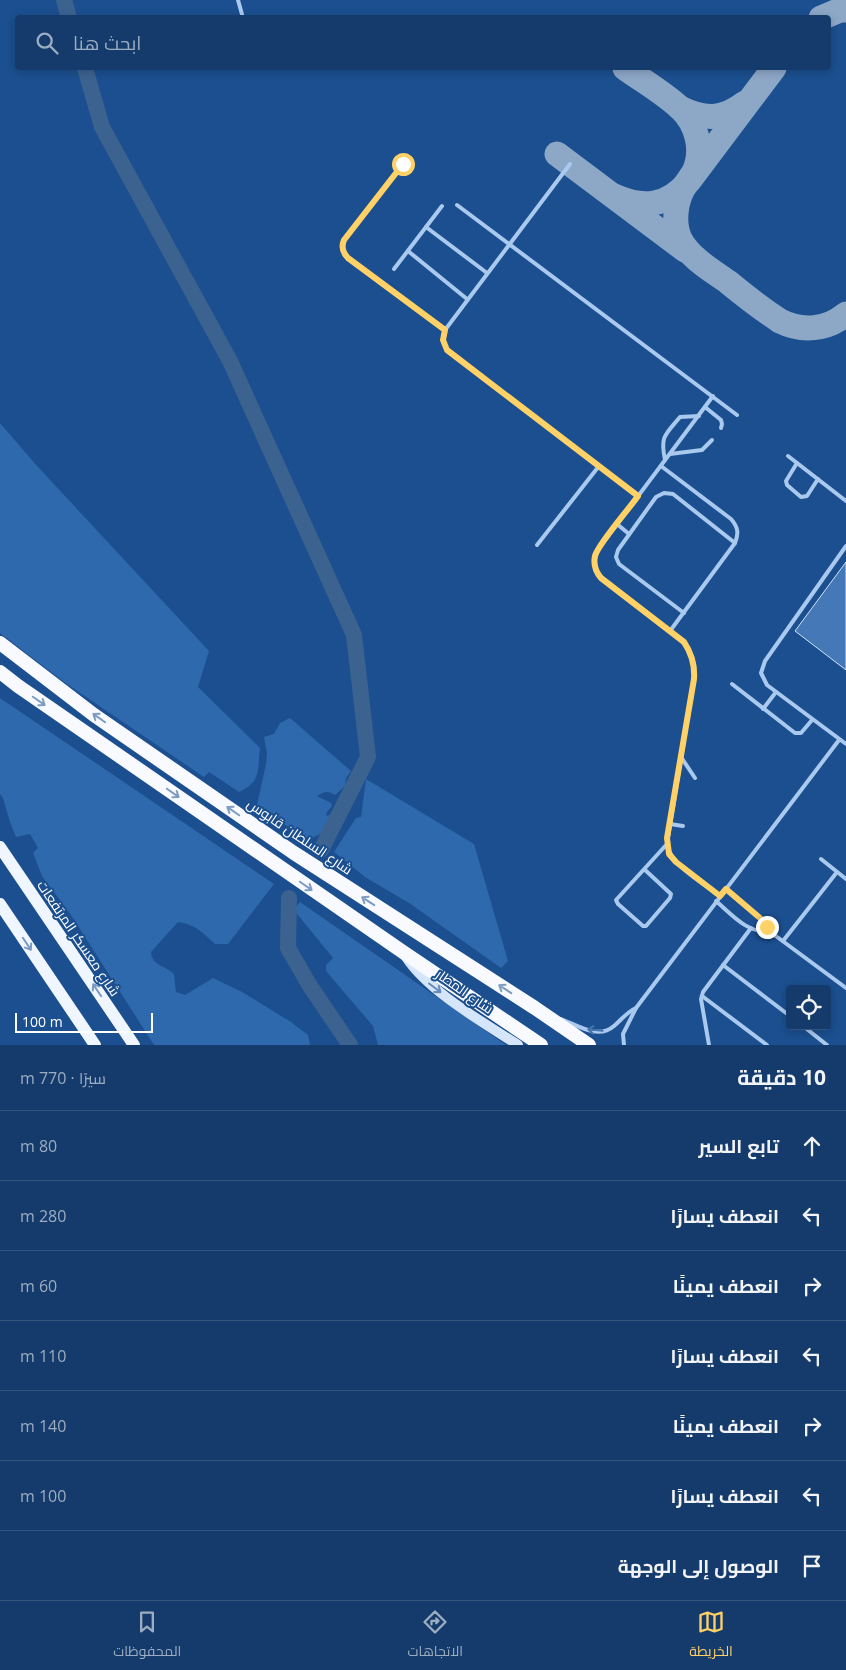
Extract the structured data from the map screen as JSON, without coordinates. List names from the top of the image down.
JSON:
{
  "streets": {
    "highway": ["شارع السلطان قابوس"],
    "main road": ["شارع معسكر المرتفعات", "شارع المطار"]
  },
  "one_way": ["شارع المطار"],
  "scale_bar": "100 m",
  "page": {
    "search": "ابحث هنا",
    "scale": "100 m",
    "heading": ["10 دقيقة", "سيرًا · 770 m"],
    "list": [
      ["تابع السير", "80 m"],
      ["انعطف يسارًا", "280 m"],
      ["انعطف يمينًا", "60 m"],
      ["انعطف يسارًا", "110 m"],
      ["انعطف يمينًا", "140 m"],
      ["انعطف يسارًا", "100 m"],
      "الوصول إلى الوجهة"
    ],
    "nav": ["الخريطة", "الاتجاهات", "المحفوظات"]
  }
}
